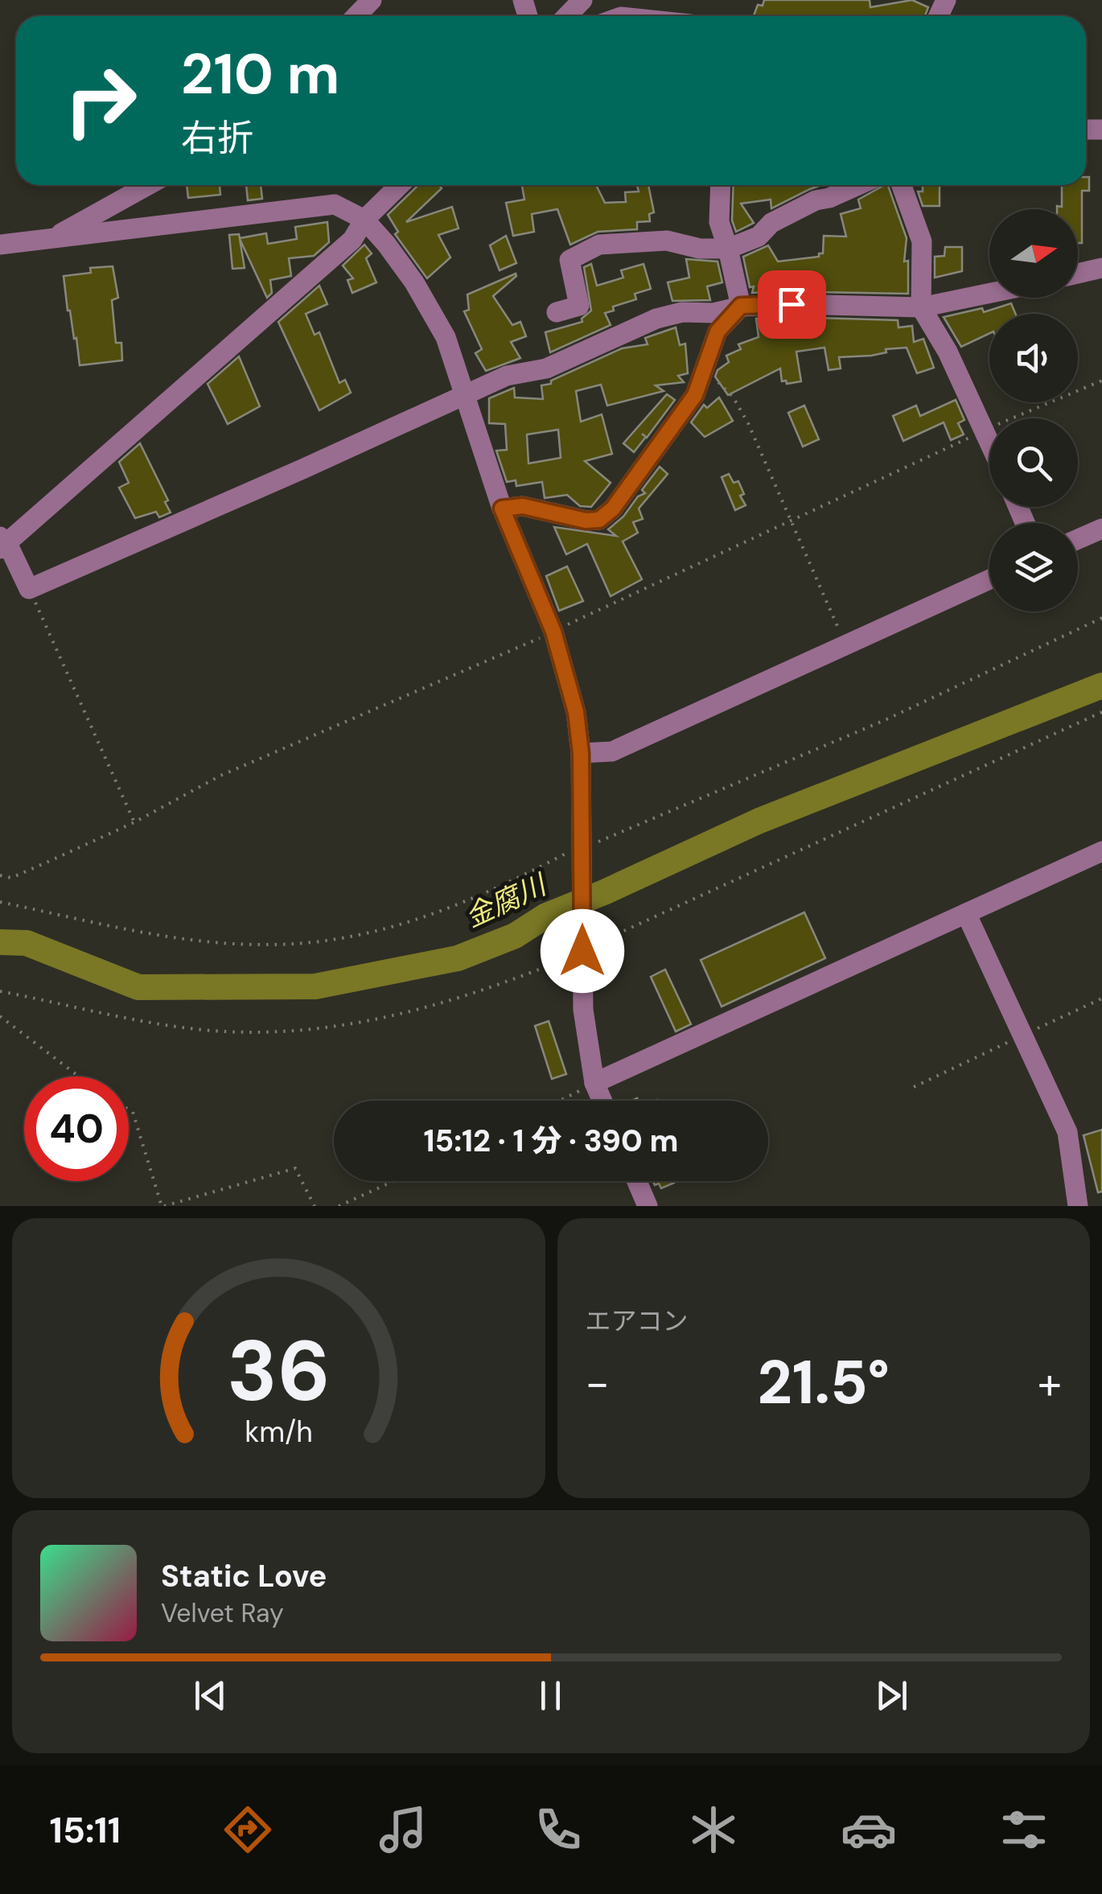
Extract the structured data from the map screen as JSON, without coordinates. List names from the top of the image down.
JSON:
{
  "water": ["金腐川"],
  "north": "right",
  "page": {
    "turn": ["210 m", "右折"],
    "limit": "40",
    "trip": "15:12 · 1 分 · 390 m",
    "tile": "エアコン",
    "heat": ["−", "21.5°", "+"],
    "song": ["Static Love", "Velvet Ray"],
    "tabs": "15:11",
    "gauge": ["36", "km/h"]
  }
}
